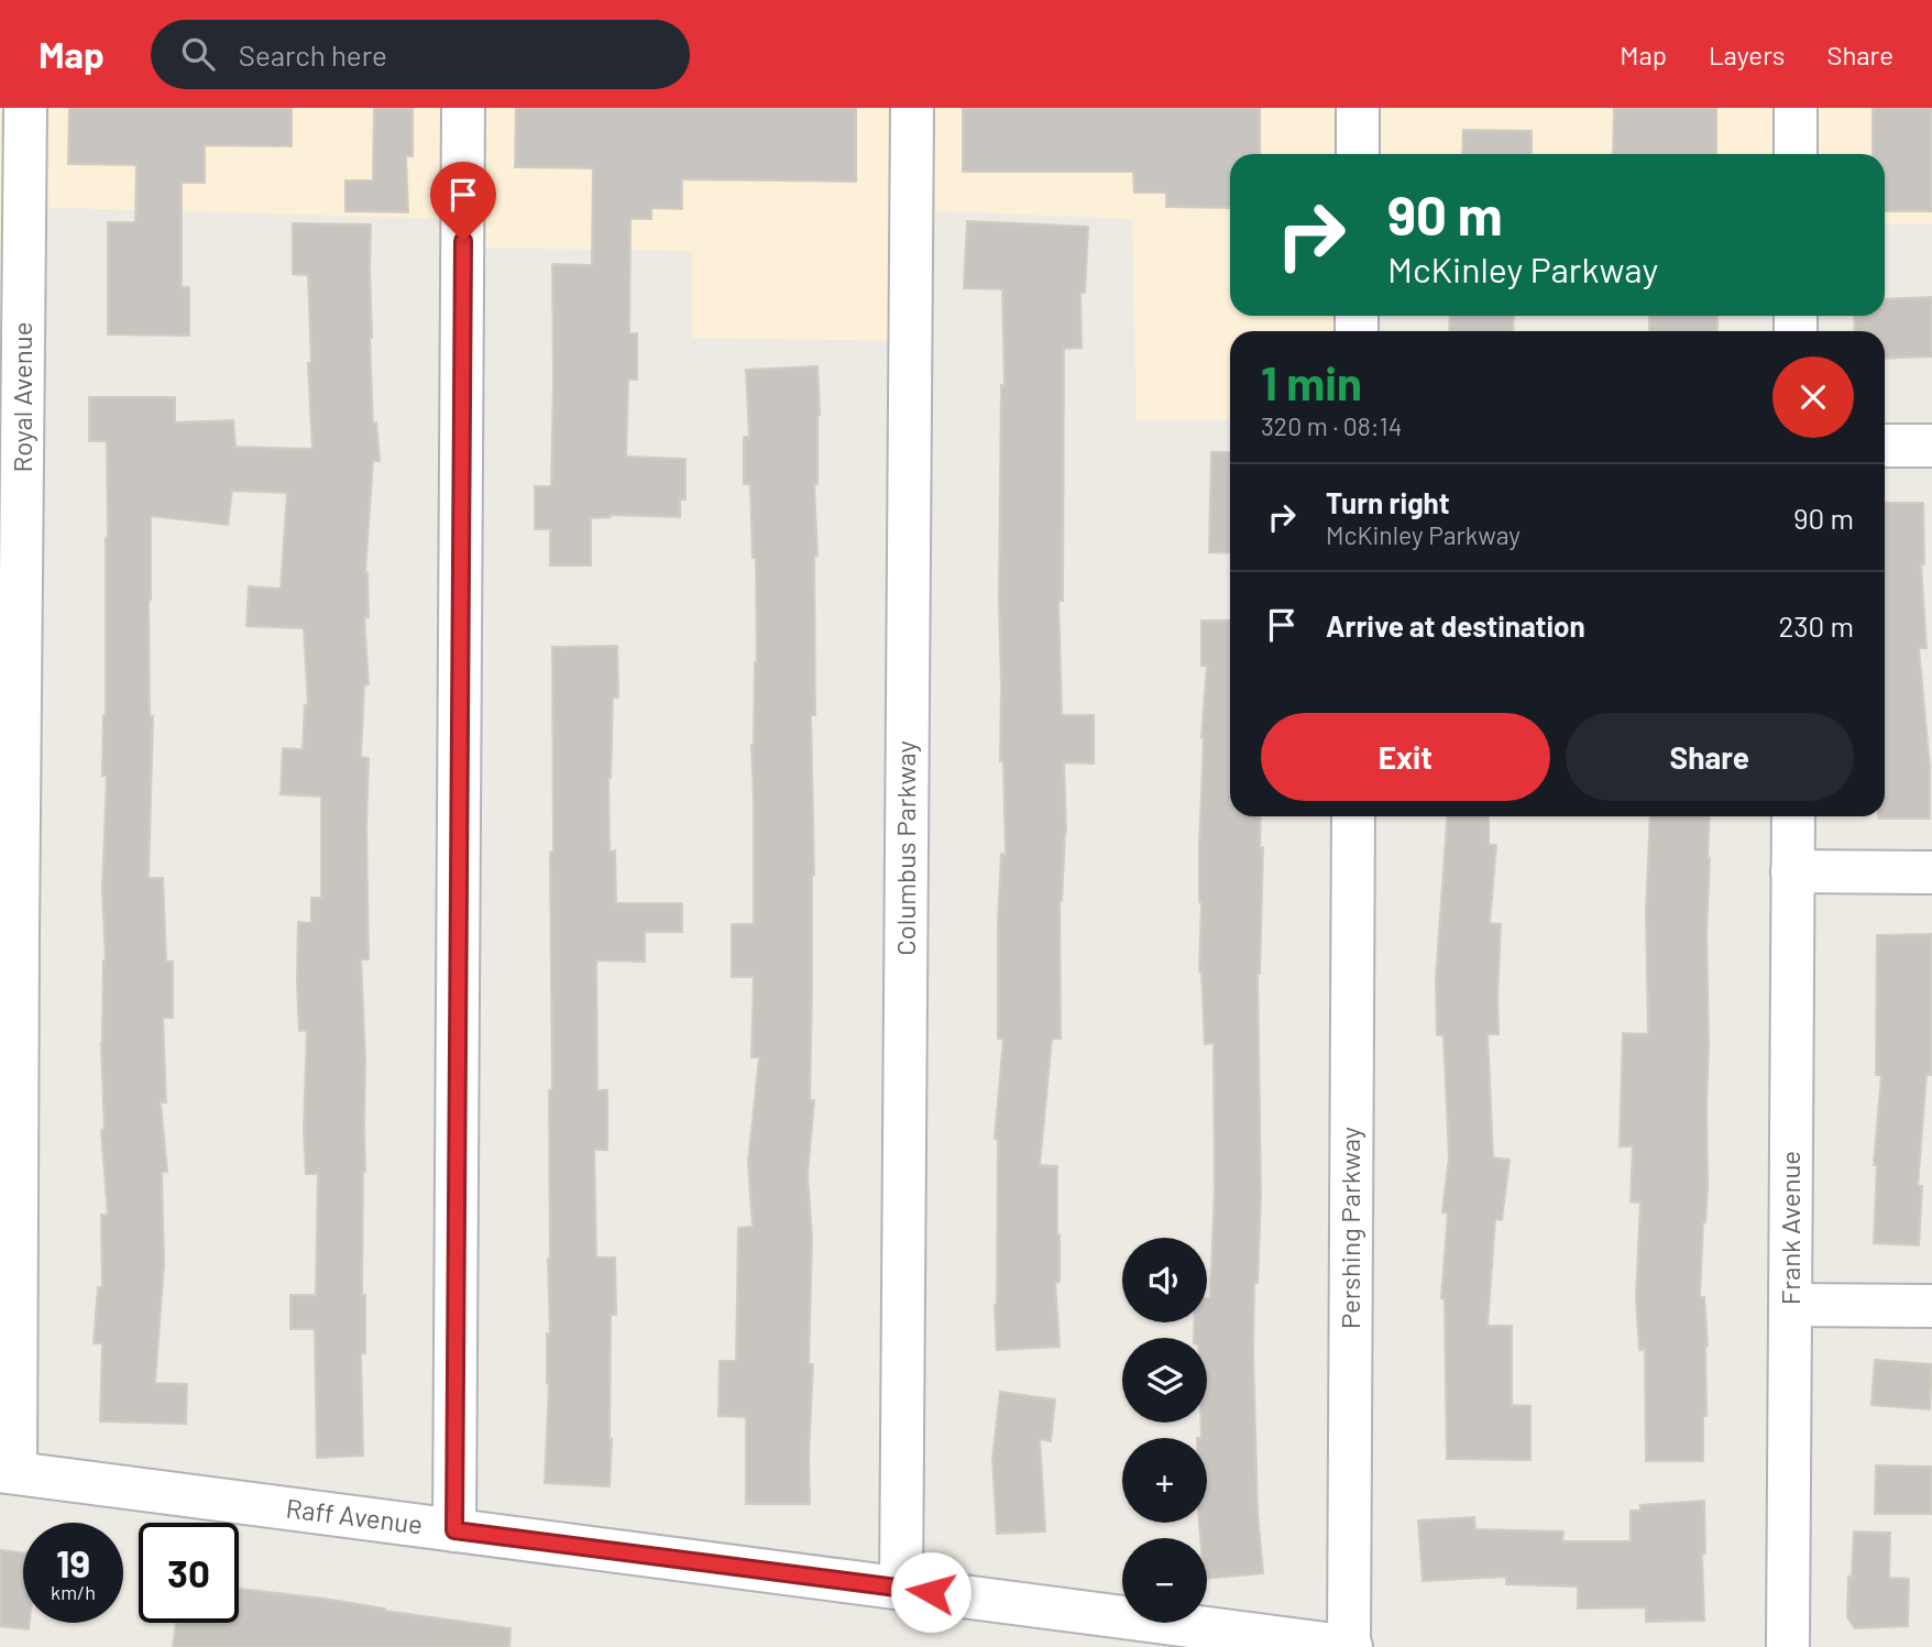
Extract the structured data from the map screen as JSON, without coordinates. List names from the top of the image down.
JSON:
{
  "streets": {
    "street": [
      "Royal Avenue",
      "Columbus Parkway",
      "Pershing Parkway",
      "Frank Avenue",
      "Raff Avenue"
    ]
  },
  "crossings": [
    ["Royal Avenue", "Raff Avenue"],
    ["Columbus Parkway", "Raff Avenue"],
    ["Pershing Parkway", "Raff Avenue"]
  ],
  "page": {
    "header": "Map",
    "search": "Search here",
    "nav": ["Map", "Layers", "Share"],
    "turn": ["90 m", "McKinley Parkway"],
    "heading": ["1 min", "320 m · 08:14"],
    "list": [
      {
        "name": "Turn right",
        "note": "McKinley Parkway",
        "value": "90 m"
      },
      {
        "name": "Arrive at destination",
        "value": "230 m"
      }
    ],
    "buttons": ["Exit", "Share"],
    "map_buttons": ["+", "−"],
    "speed": "19 km/h",
    "limit": "30"
  }
}
